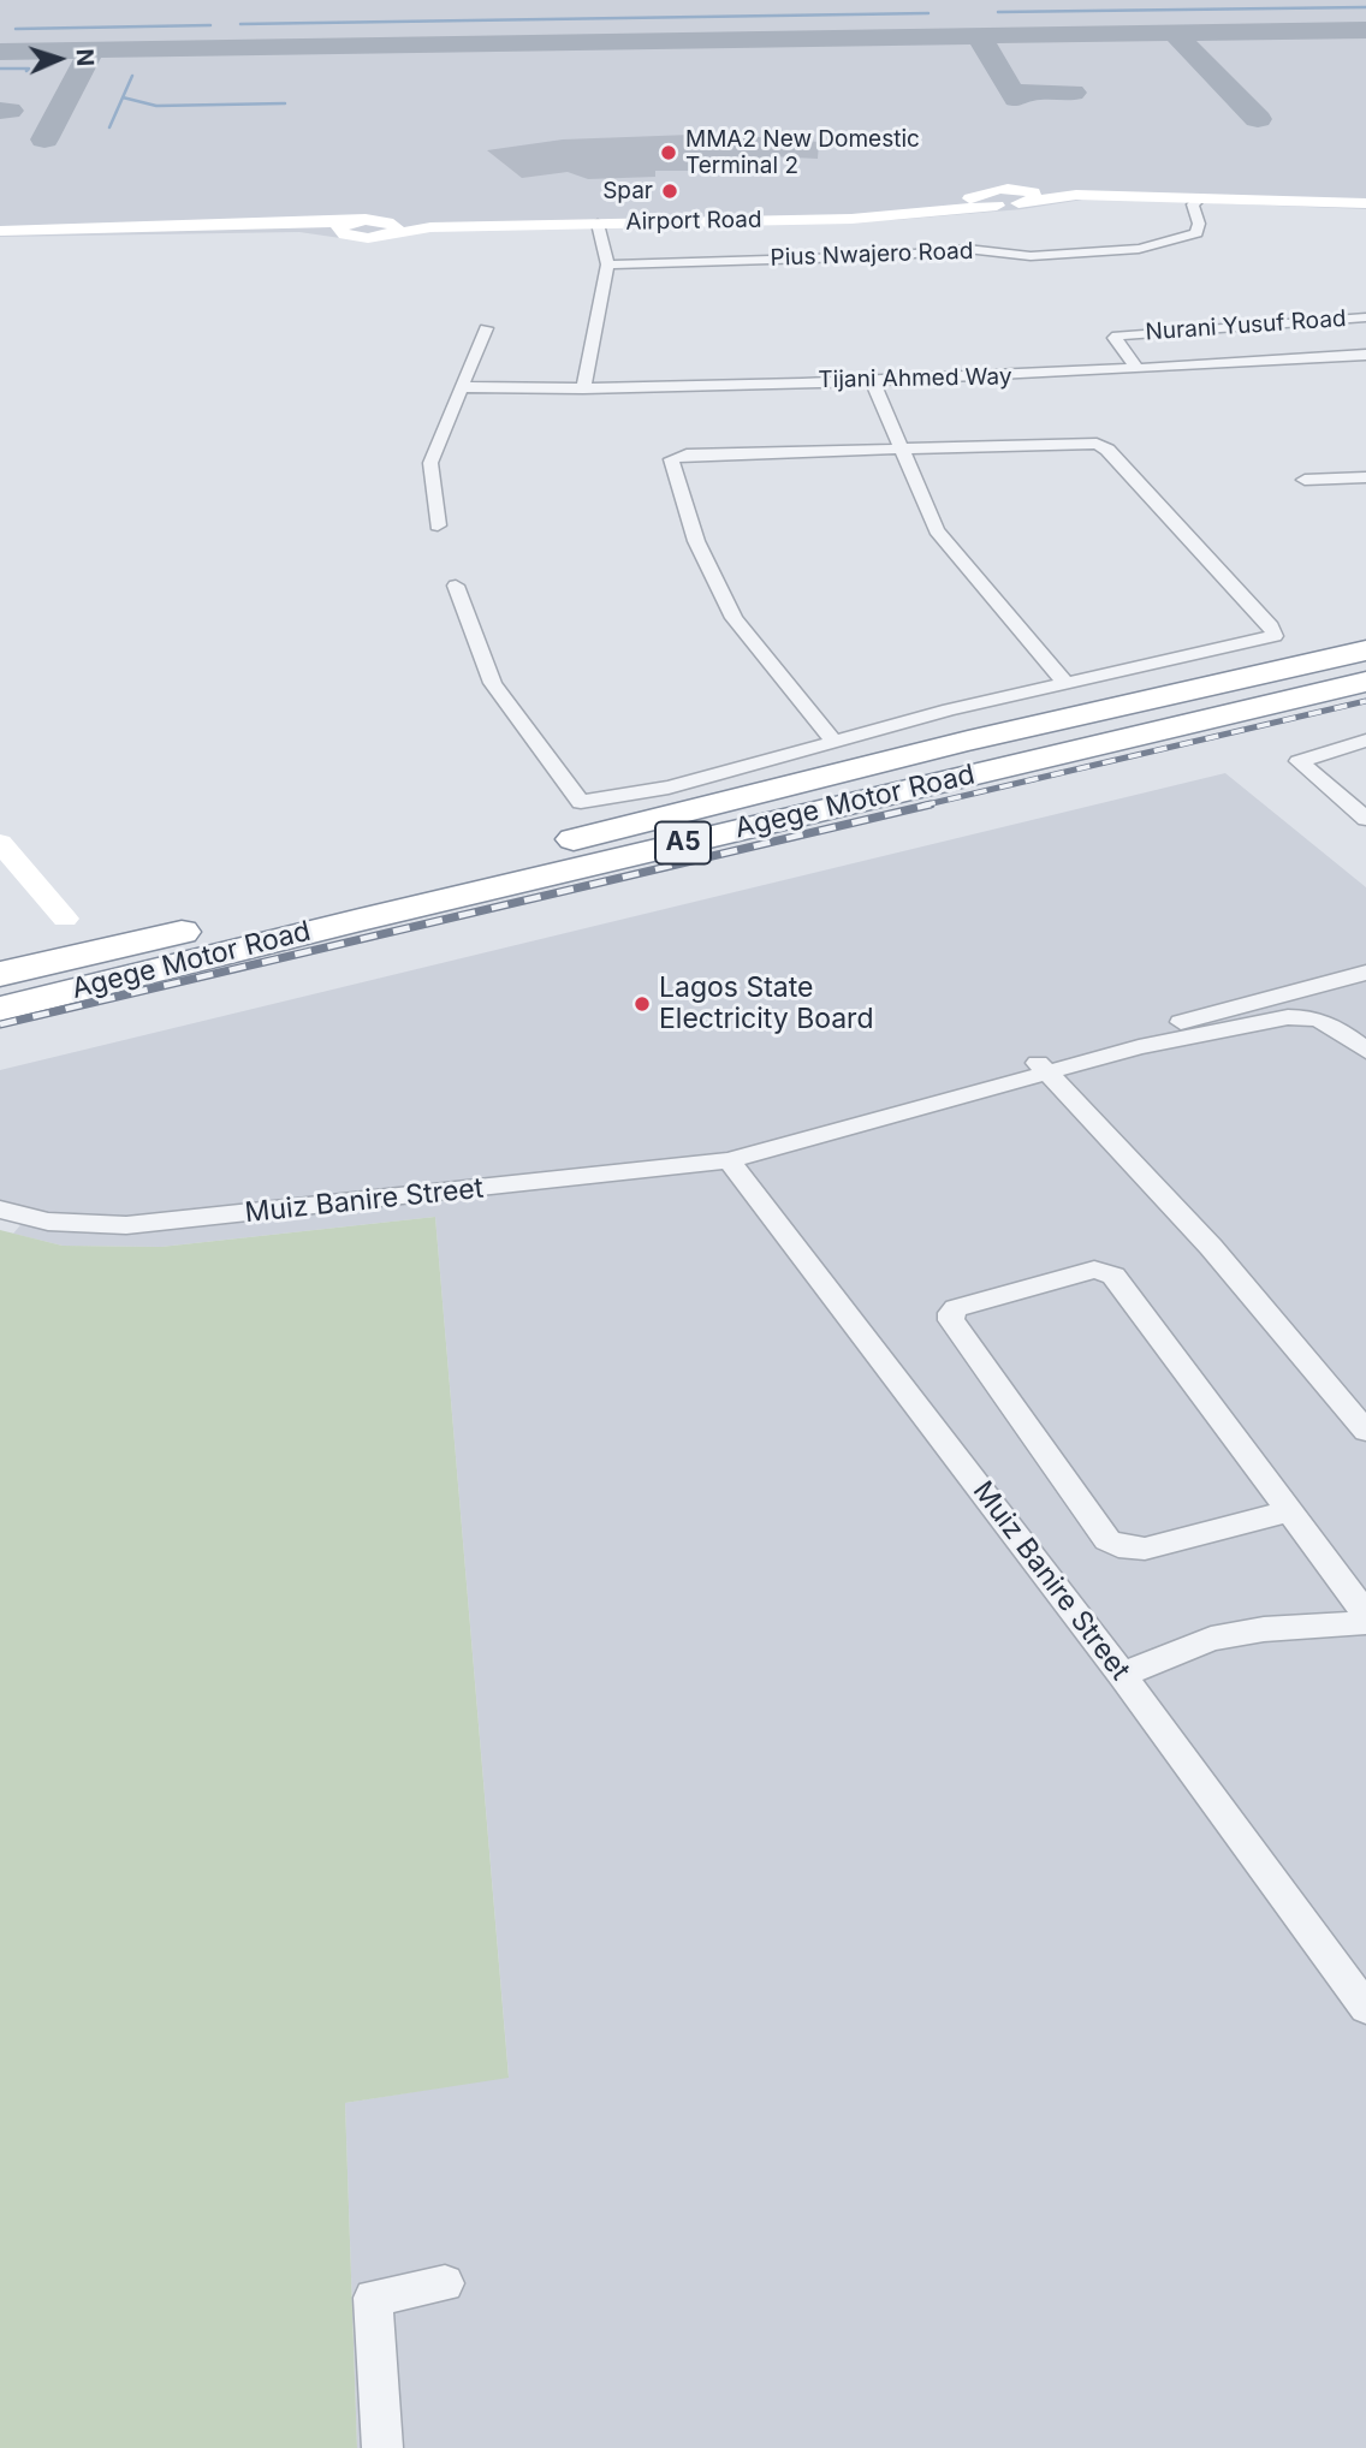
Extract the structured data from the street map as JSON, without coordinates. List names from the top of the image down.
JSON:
{
  "streets": {
    "highway": ["Agege Motor Road", "A5"],
    "main road": ["Airport Road"],
    "street": [
      "Pius Nwajero Road",
      "Nurani Yusuf Road",
      "Tijani Ahmed Way",
      "Muiz Banire Street"
    ]
  },
  "crossings": [
    ["Nurani Yusuf Road", "Tijani Ahmed Way"]
  ],
  "places": ["MMA2 New Domestic Terminal 2", "Spar", "Lagos State Electricity Board"],
  "north": "right"
}
